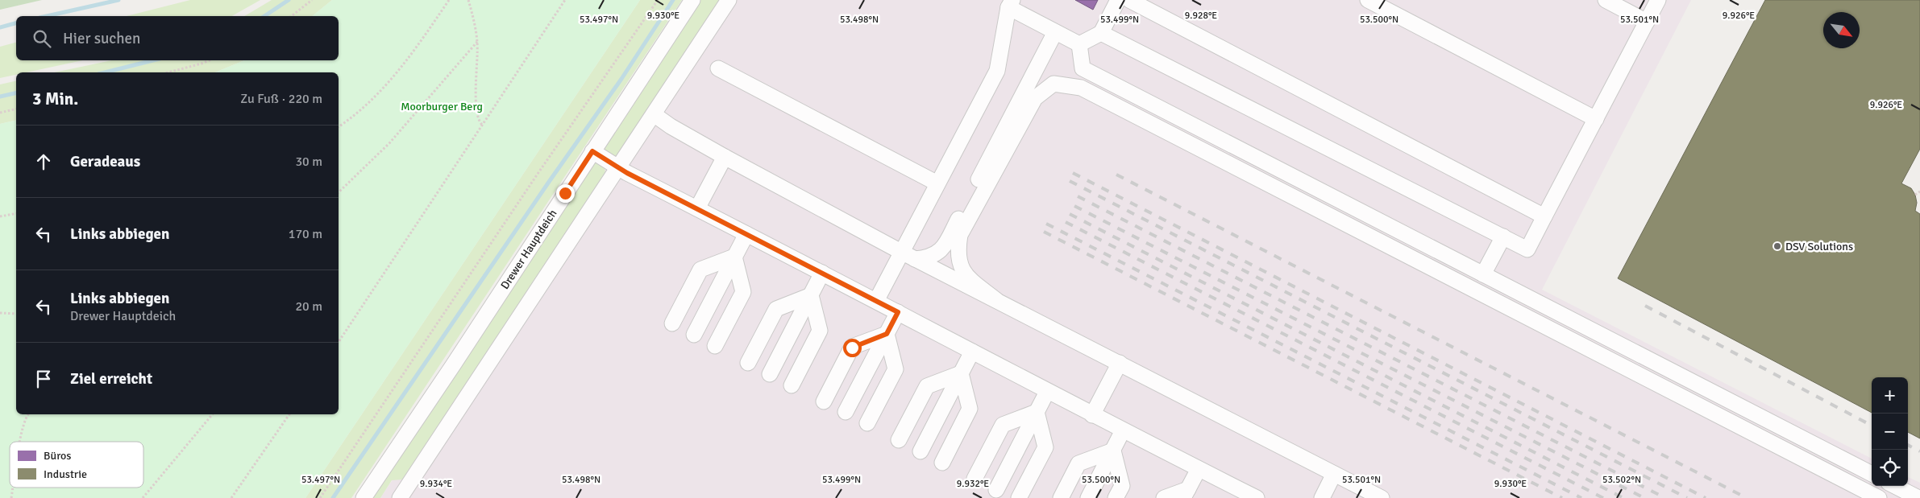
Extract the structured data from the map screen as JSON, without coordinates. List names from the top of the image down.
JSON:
{
  "streets": {
    "street": ["Drewer Hauptdeich"]
  },
  "parks": ["Moorburger Berg"],
  "places": ["DSV Solutions"],
  "legend": ["Büros", "Industrie"],
  "north": "bottom right",
  "page": {
    "search": "Hier suchen",
    "heading": ["3 Min.", "Zu Fuß · 220 m"],
    "list": [
      ["Geradeaus", "30 m"],
      ["Links abbiegen", "170 m"],
      ["Links abbiegen", "Drewer Hauptdeich", "20 m"],
      "Ziel erreicht"
    ],
    "map_buttons": ["+", "−"]
  },
  "coordinates": [
    "9.930°E",
    "9.928°E",
    "9.926°E",
    "53.497°N",
    "53.498°N",
    "53.499°N",
    "53.500°N",
    "53.501°N",
    "53.502°N",
    "9.934°E",
    "9.932°E"
  ]
}
